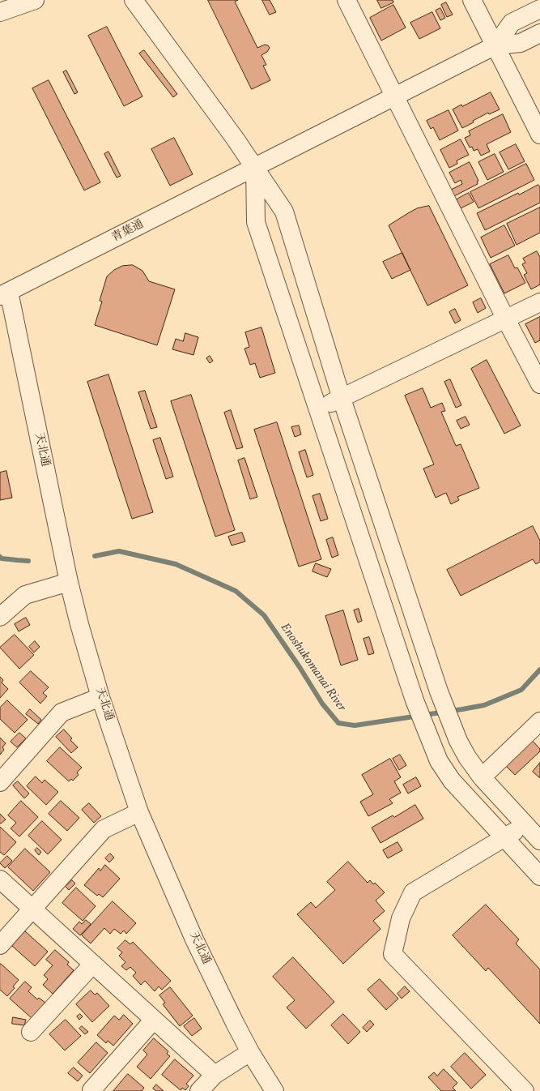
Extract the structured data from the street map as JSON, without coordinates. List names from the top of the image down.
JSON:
{
  "streets": {
    "street": ["青葉通", "天北通"]
  },
  "crossings": [
    ["青葉通", "天北通"]
  ],
  "water": ["Enoshukomanai River"]
}
